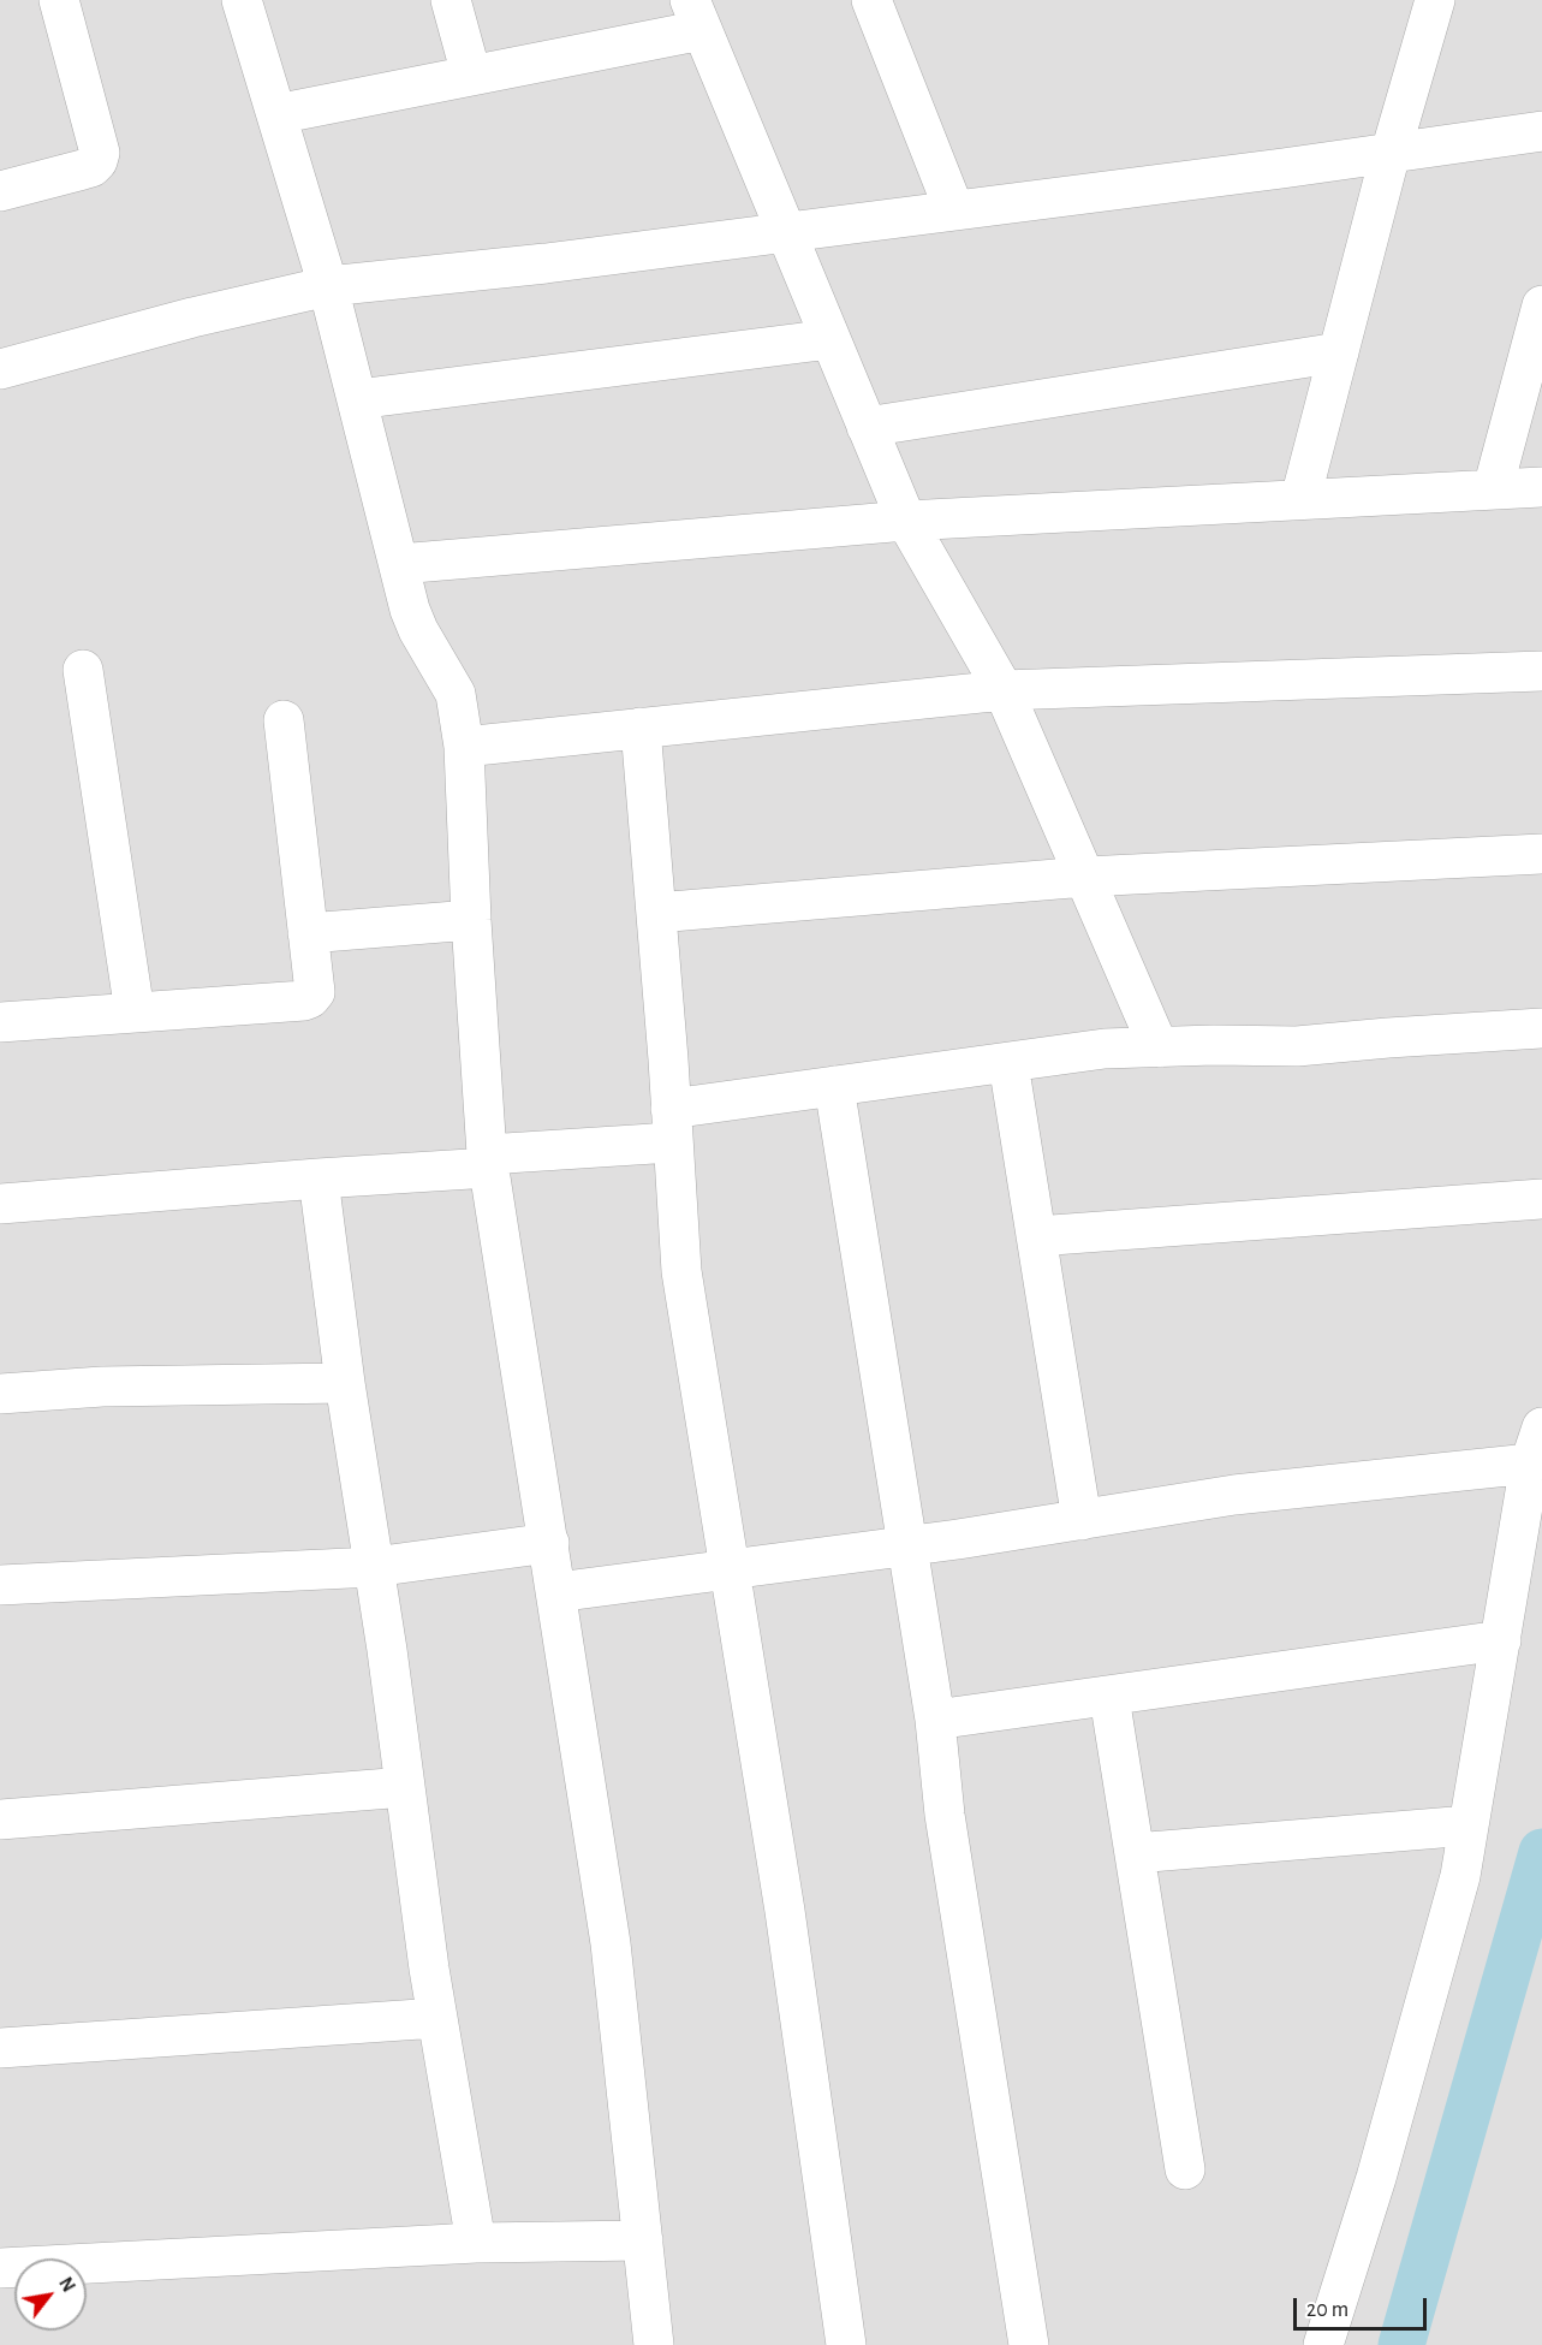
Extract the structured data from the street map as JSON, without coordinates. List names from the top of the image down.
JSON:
{
  "scale_bar": "20 m",
  "north": "top right"
}
